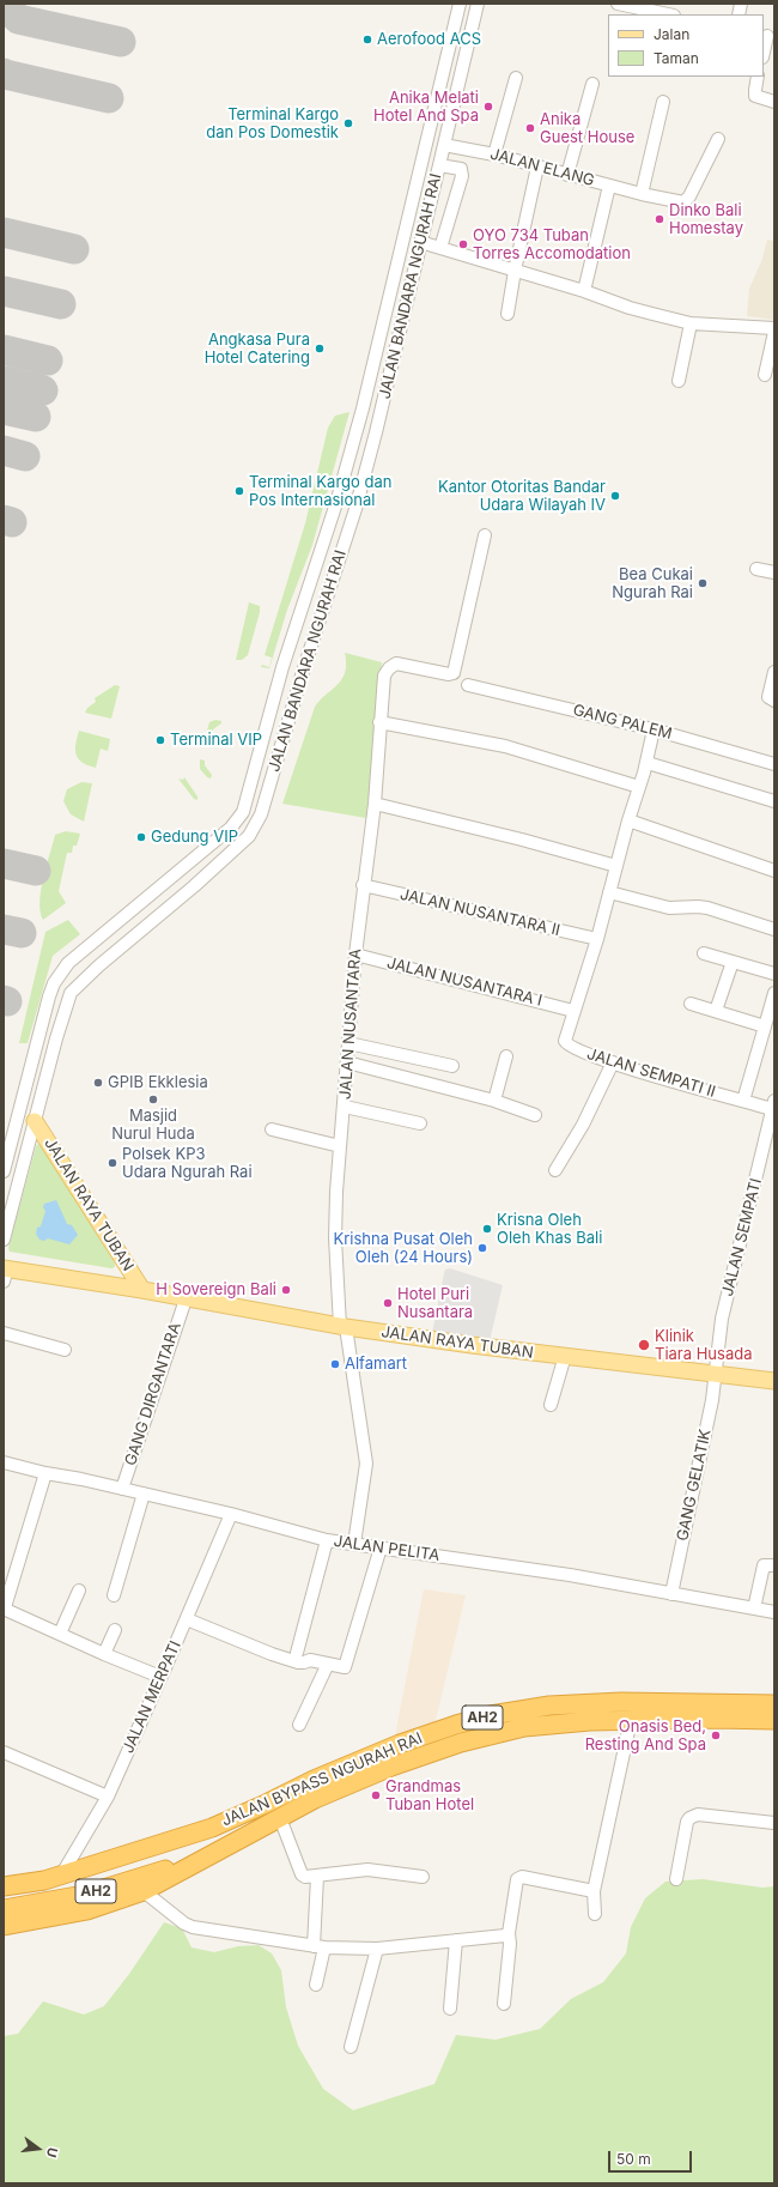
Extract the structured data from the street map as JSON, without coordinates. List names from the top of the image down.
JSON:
{
  "streets": {
    "highway": ["AH2", "JALAN BYPASS NGURAH RAI"],
    "main road": ["JALAN RAYA TUBAN"],
    "street": [
      "JALAN ELANG",
      "JALAN BANDARA NGURAH RAI",
      "GANG PALEM",
      "JALAN NUSANTARA II",
      "JALAN NUSANTARA I",
      "JALAN NUSANTARA",
      "JALAN SEMPATI II",
      "JALAN SEMPATI",
      "GANG DIRGANTARA",
      "GANG GELATIK",
      "JALAN PELITA",
      "JALAN MERPATI"
    ]
  },
  "crossings": [
    ["JALAN ELANG", "JALAN BANDARA NGURAH RAI"],
    ["JALAN BANDARA NGURAH RAI", "JALAN RAYA TUBAN"],
    ["JALAN NUSANTARA II", "JALAN NUSANTARA"],
    ["JALAN NUSANTARA I", "JALAN NUSANTARA"],
    ["JALAN NUSANTARA I", "JALAN SEMPATI II"],
    ["JALAN NUSANTARA", "JALAN RAYA TUBAN"],
    ["JALAN NUSANTARA", "JALAN PELITA"],
    ["JALAN SEMPATI II", "JALAN SEMPATI"],
    ["JALAN RAYA TUBAN", "JALAN SEMPATI"],
    ["JALAN RAYA TUBAN", "GANG DIRGANTARA"],
    ["JALAN RAYA TUBAN", "GANG GELATIK"],
    ["JALAN SEMPATI", "GANG GELATIK"],
    ["GANG DIRGANTARA", "JALAN PELITA"],
    ["GANG GELATIK", "JALAN PELITA"],
    ["JALAN PELITA", "JALAN MERPATI"],
    ["AH2", "JALAN BYPASS NGURAH RAI"]
  ],
  "places": [
    "Aerofood ACS",
    "Anika Melati Hotel And Spa",
    "Terminal Kargo dan Pos Domestik",
    "Anika Guest House",
    "Dinko Bali Homestay",
    "OYO 734 Tuban Torres Accomodation",
    "Angkasa Pura Hotel Catering",
    "Terminal Kargo dan Pos Internasional",
    "Kantor Otoritas Bandar Udara Wilayah IV",
    "Bea Cukai Ngurah Rai",
    "Terminal VIP",
    "Gedung VIP",
    "GPIB Ekklesia",
    "Masjid Nurul Huda",
    "Polsek KP3 Udara Ngurah Rai",
    "Krisna Oleh Oleh Khas Bali",
    "Krishna Pusat Oleh Oleh (24 Hours)",
    "H Sovereign Bali",
    "Hotel Puri Nusantara",
    "Klinik Tiara Husada",
    "Alfamart",
    "Onasis Bed, Resting And Spa",
    "Grandmas Tuban Hotel"
  ],
  "legend": ["Jalan", "Taman"],
  "scale_bar": "50 m",
  "north": "right"
}
